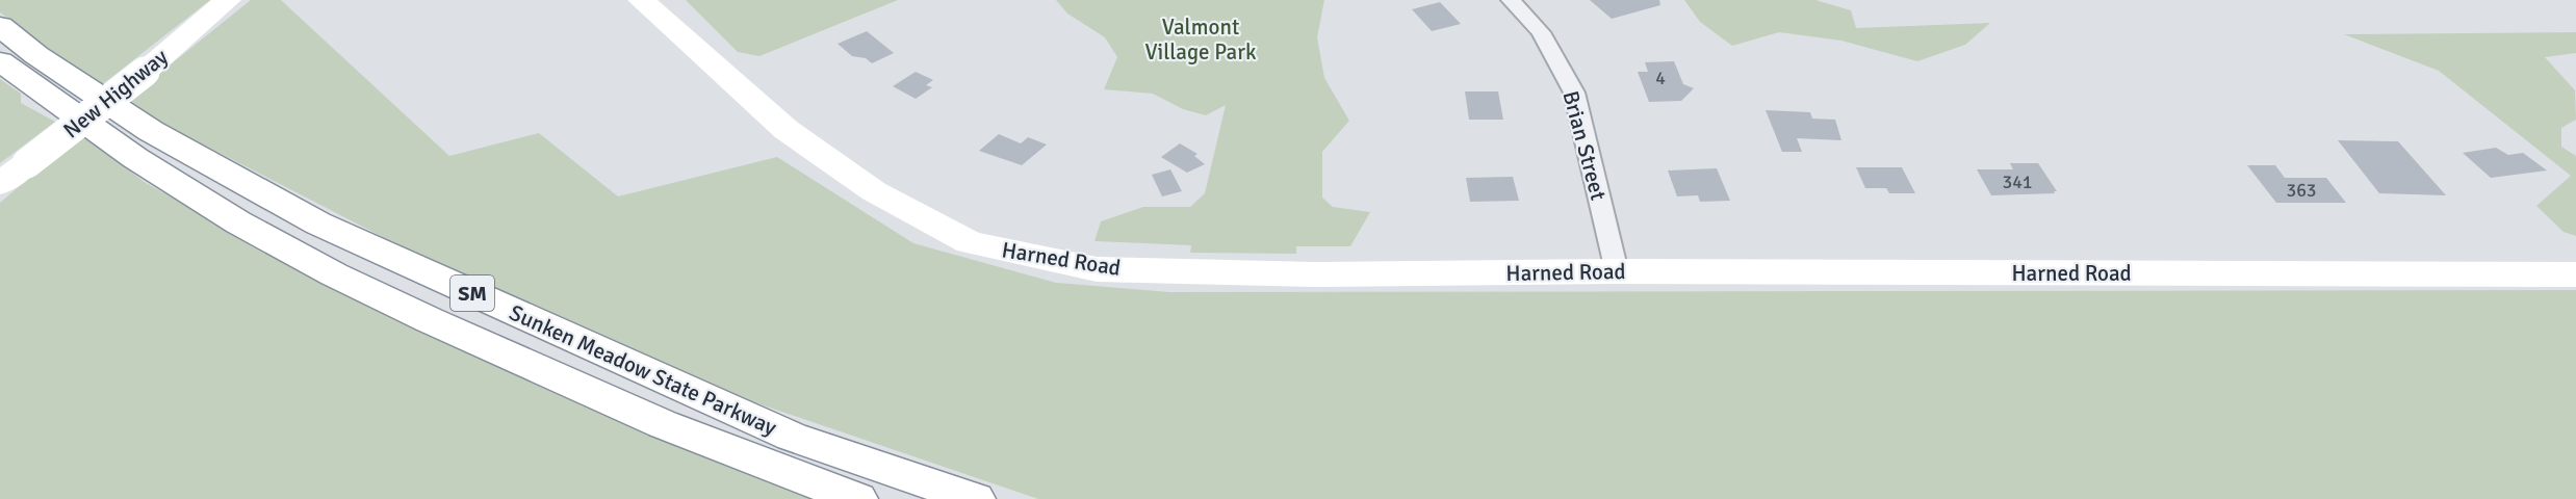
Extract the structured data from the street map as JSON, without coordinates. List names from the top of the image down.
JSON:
{
  "streets": {
    "main road": [
      "New Highway",
      "Harned Road",
      "SM",
      "Sunken Meadow State Parkway"
    ],
    "street": ["Brian Street"]
  },
  "crossings": [
    ["Brian Street", "Harned Road"]
  ],
  "parks": ["Valmont Village Park"],
  "house_numbers": ["4", "341", "363"]
}
